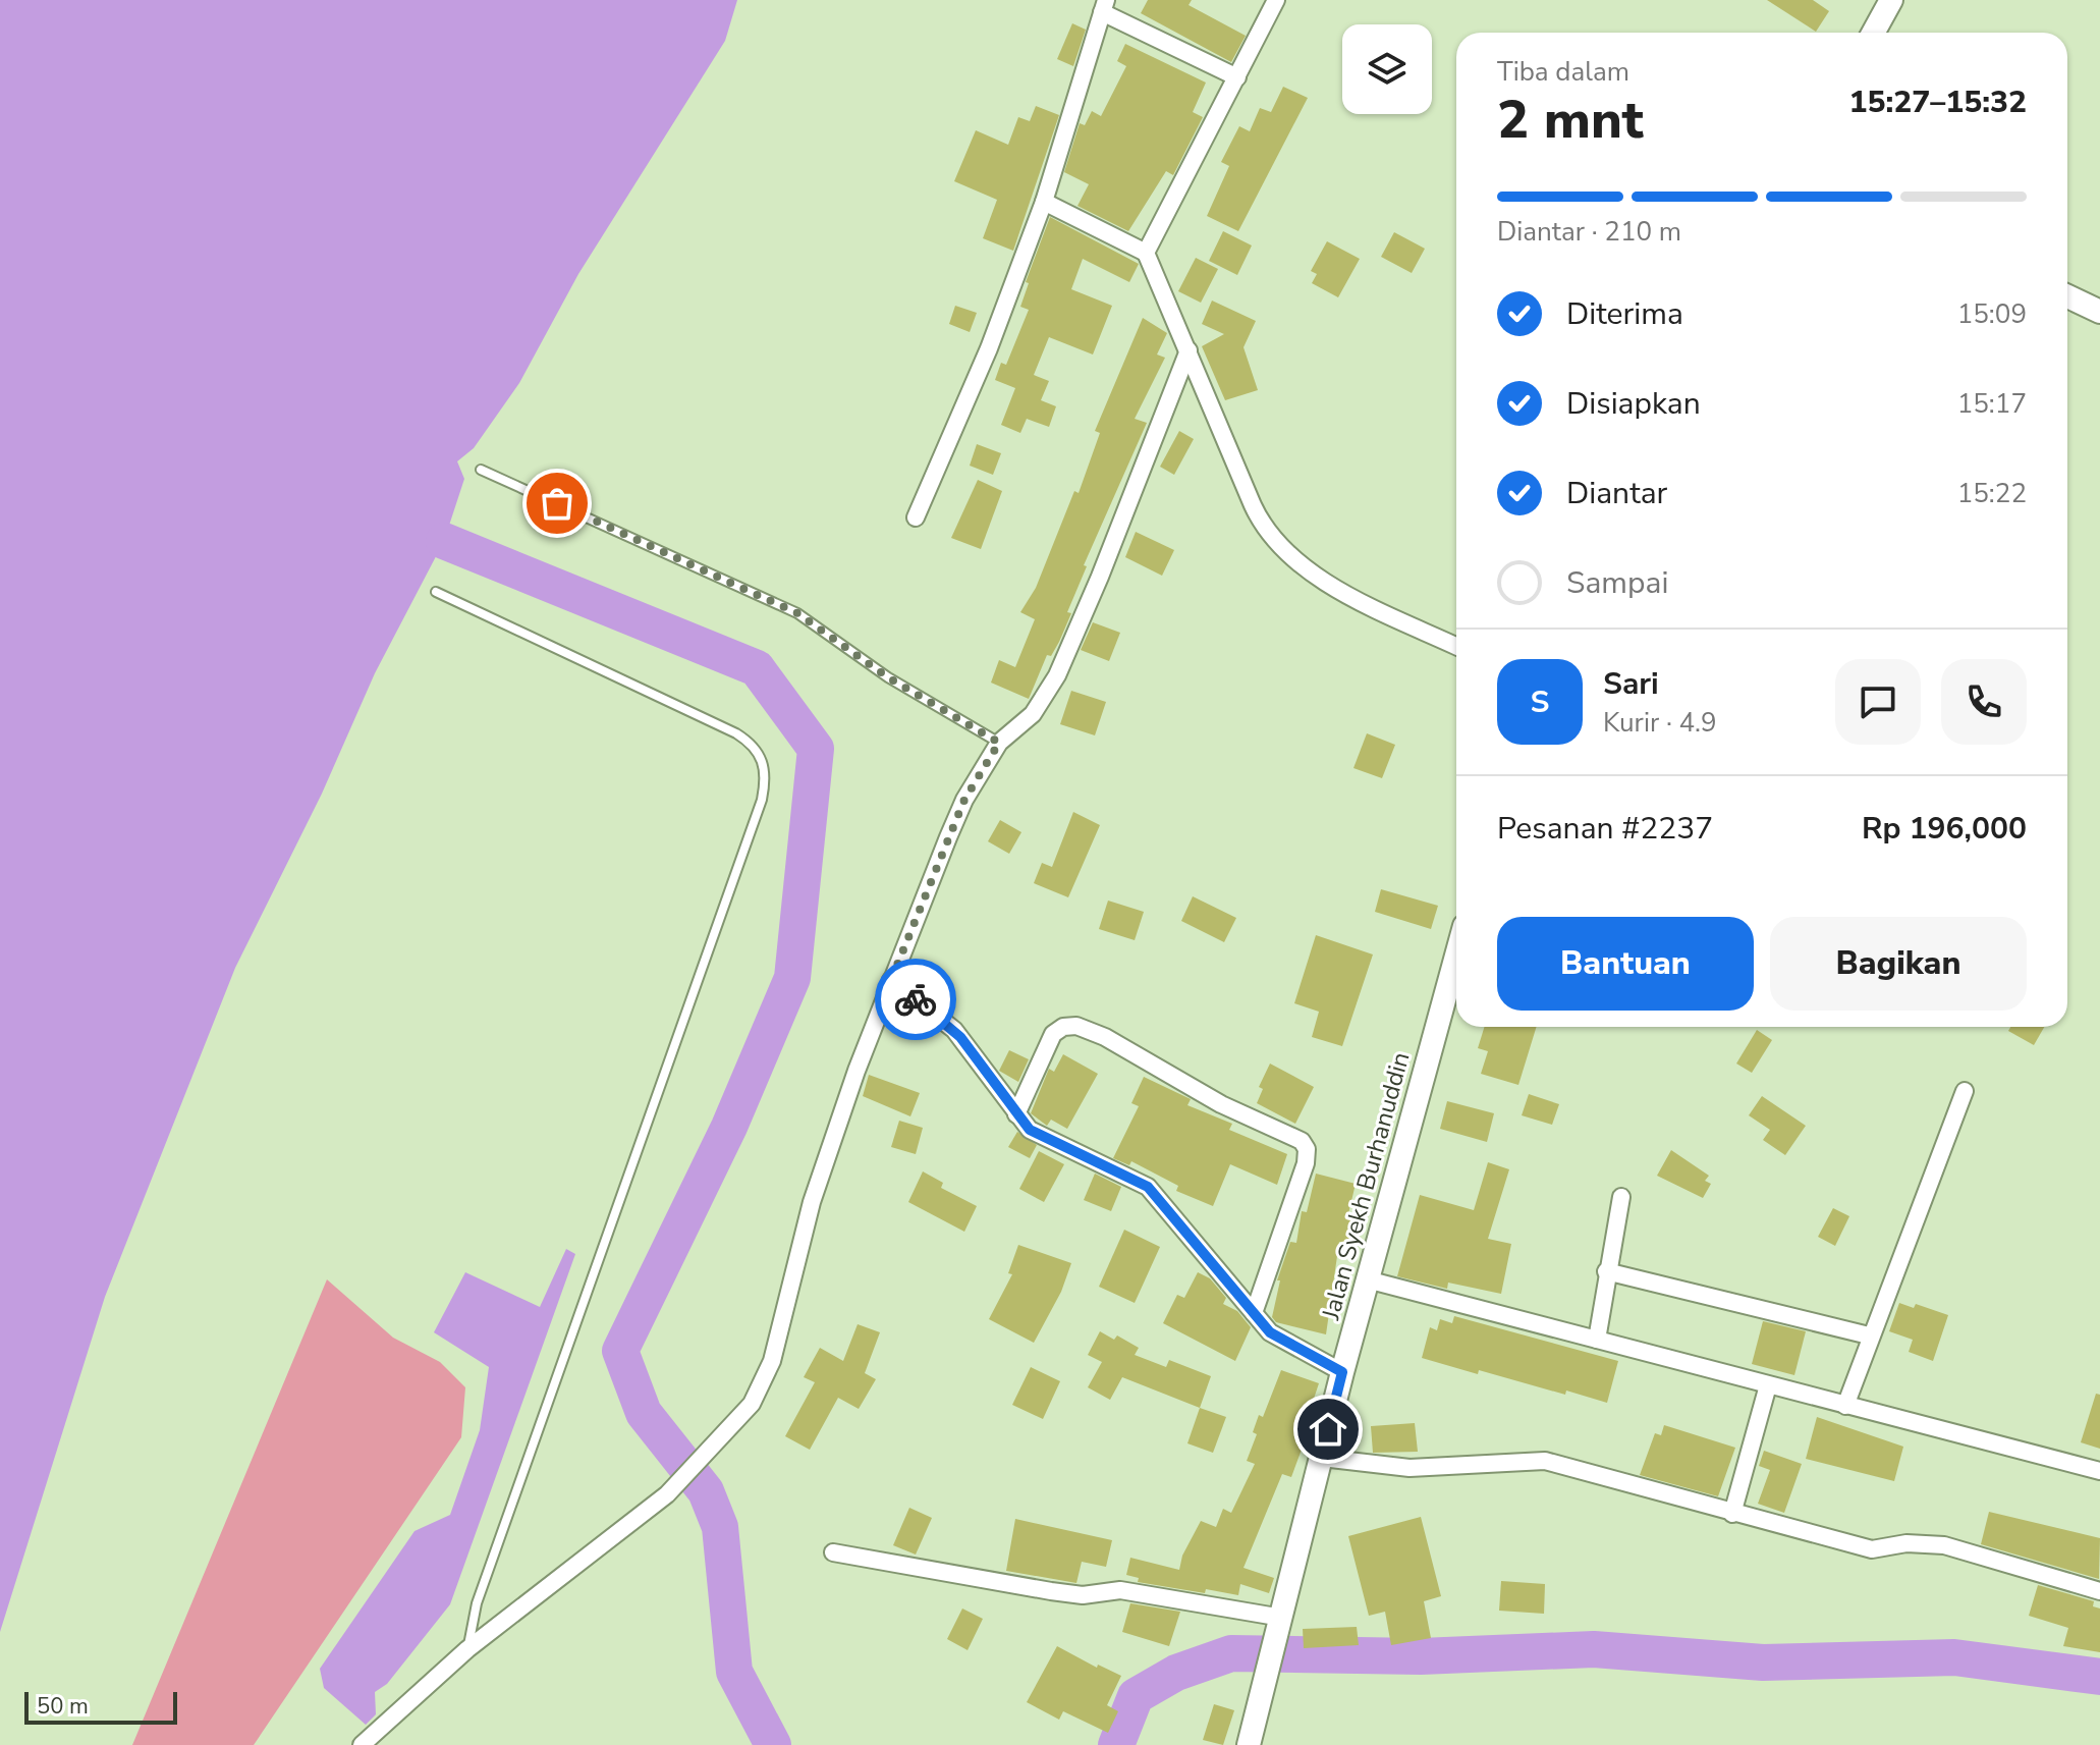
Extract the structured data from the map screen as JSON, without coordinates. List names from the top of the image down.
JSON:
{
  "streets": {
    "main road": ["Jalan Syekh Burhanuddin"]
  },
  "scale_bar": "50 m",
  "page": {
    "heading": ["2 mnt", "Tiba dalam", "15:27–15:32"],
    "panel": [
      "Sari",
      "Kurir · 4.9",
      "Pesanan #2237",
      "Rp 196,000"
    ],
    "bar": "Diantar · 210 m",
    "list": [
      ["Diterima", "15:09"],
      ["Disiapkan", "15:17"],
      ["Diantar", "15:22"],
      "Sampai"
    ],
    "round": "S",
    "buttons": ["Bantuan", "Bagikan"],
    "scale": "50 m"
  }
}
